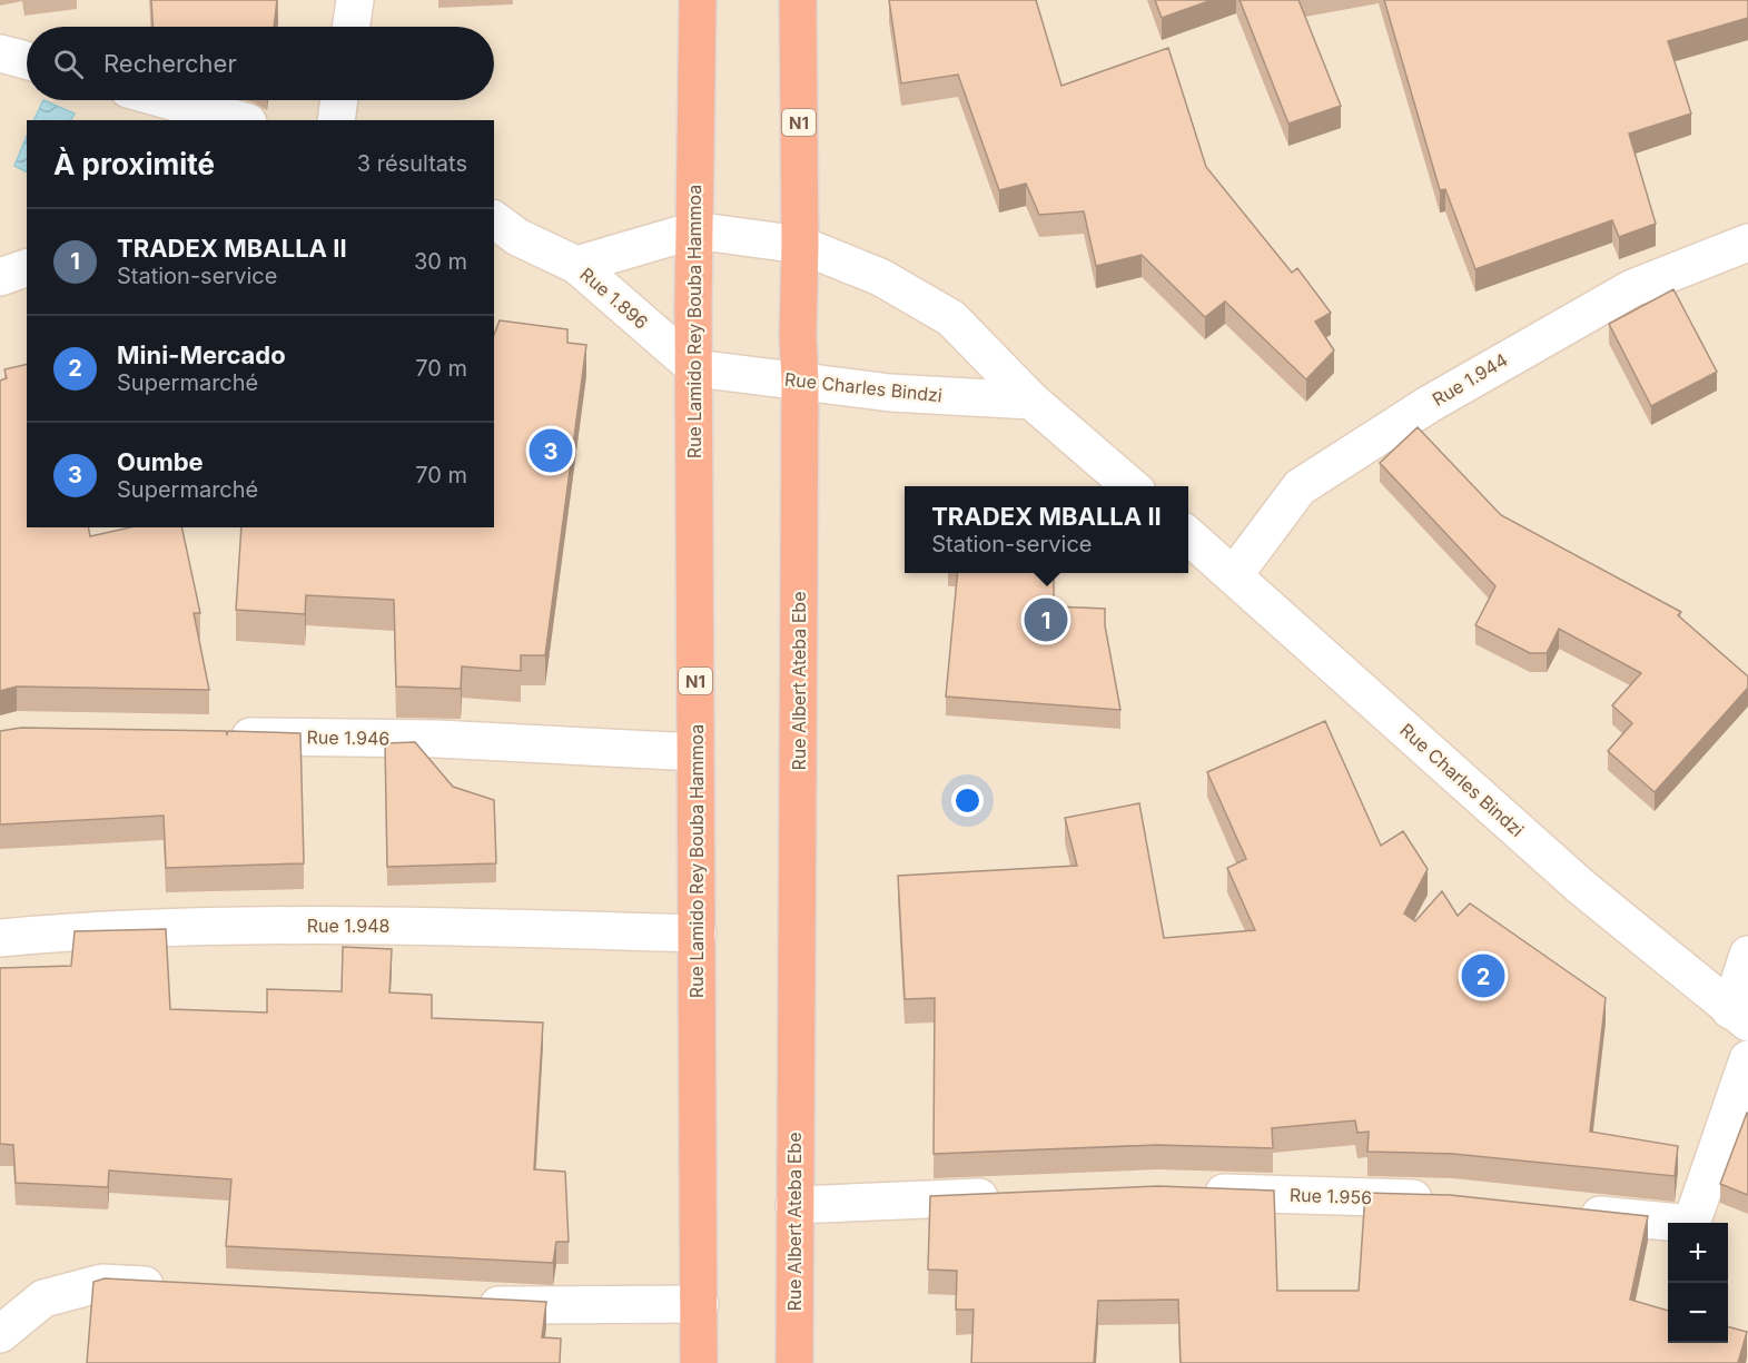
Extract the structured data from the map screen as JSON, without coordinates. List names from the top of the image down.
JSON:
{
  "streets": {
    "highway": ["N1", "Rue Lamido Rey Bouba Hammoa", "Rue Albert Ateba Ebe"],
    "street": [
      "Rue 1.896",
      "Rue 1.944",
      "Rue Charles Bindzi",
      "Rue 1.946",
      "Rue 1.948",
      "Rue 1.956"
    ]
  },
  "crossings": [
    ["Rue 1.896", "Rue Lamido Rey Bouba Hammoa"],
    ["Rue 1.896", "Rue Charles Bindzi"],
    ["Rue Lamido Rey Bouba Hammoa", "Rue Charles Bindzi"],
    ["Rue Lamido Rey Bouba Hammoa", "Rue 1.946"],
    ["Rue Lamido Rey Bouba Hammoa", "Rue 1.948"],
    ["Rue 1.944", "Rue Charles Bindzi"],
    ["Rue Charles Bindzi", "Rue Albert Ateba Ebe"]
  ],
  "page": {
    "search": "Rechercher",
    "heading": ["À proximité", "3 résultats"],
    "list": [
      {
        "mark": "1",
        "name": "TRADEX MBALLA II",
        "note": "Station-service",
        "value": "30 m"
      },
      {
        "mark": "2",
        "name": "Mini-Mercado",
        "note": "Supermarché",
        "value": "70 m"
      },
      {
        "mark": "3",
        "name": "Oumbe",
        "note": "Supermarché",
        "value": "70 m"
      }
    ],
    "pins": ["3", "1", "2"],
    "popup": ["TRADEX MBALLA II", "Station-service"],
    "map_buttons": ["+", "−"]
  }
}
